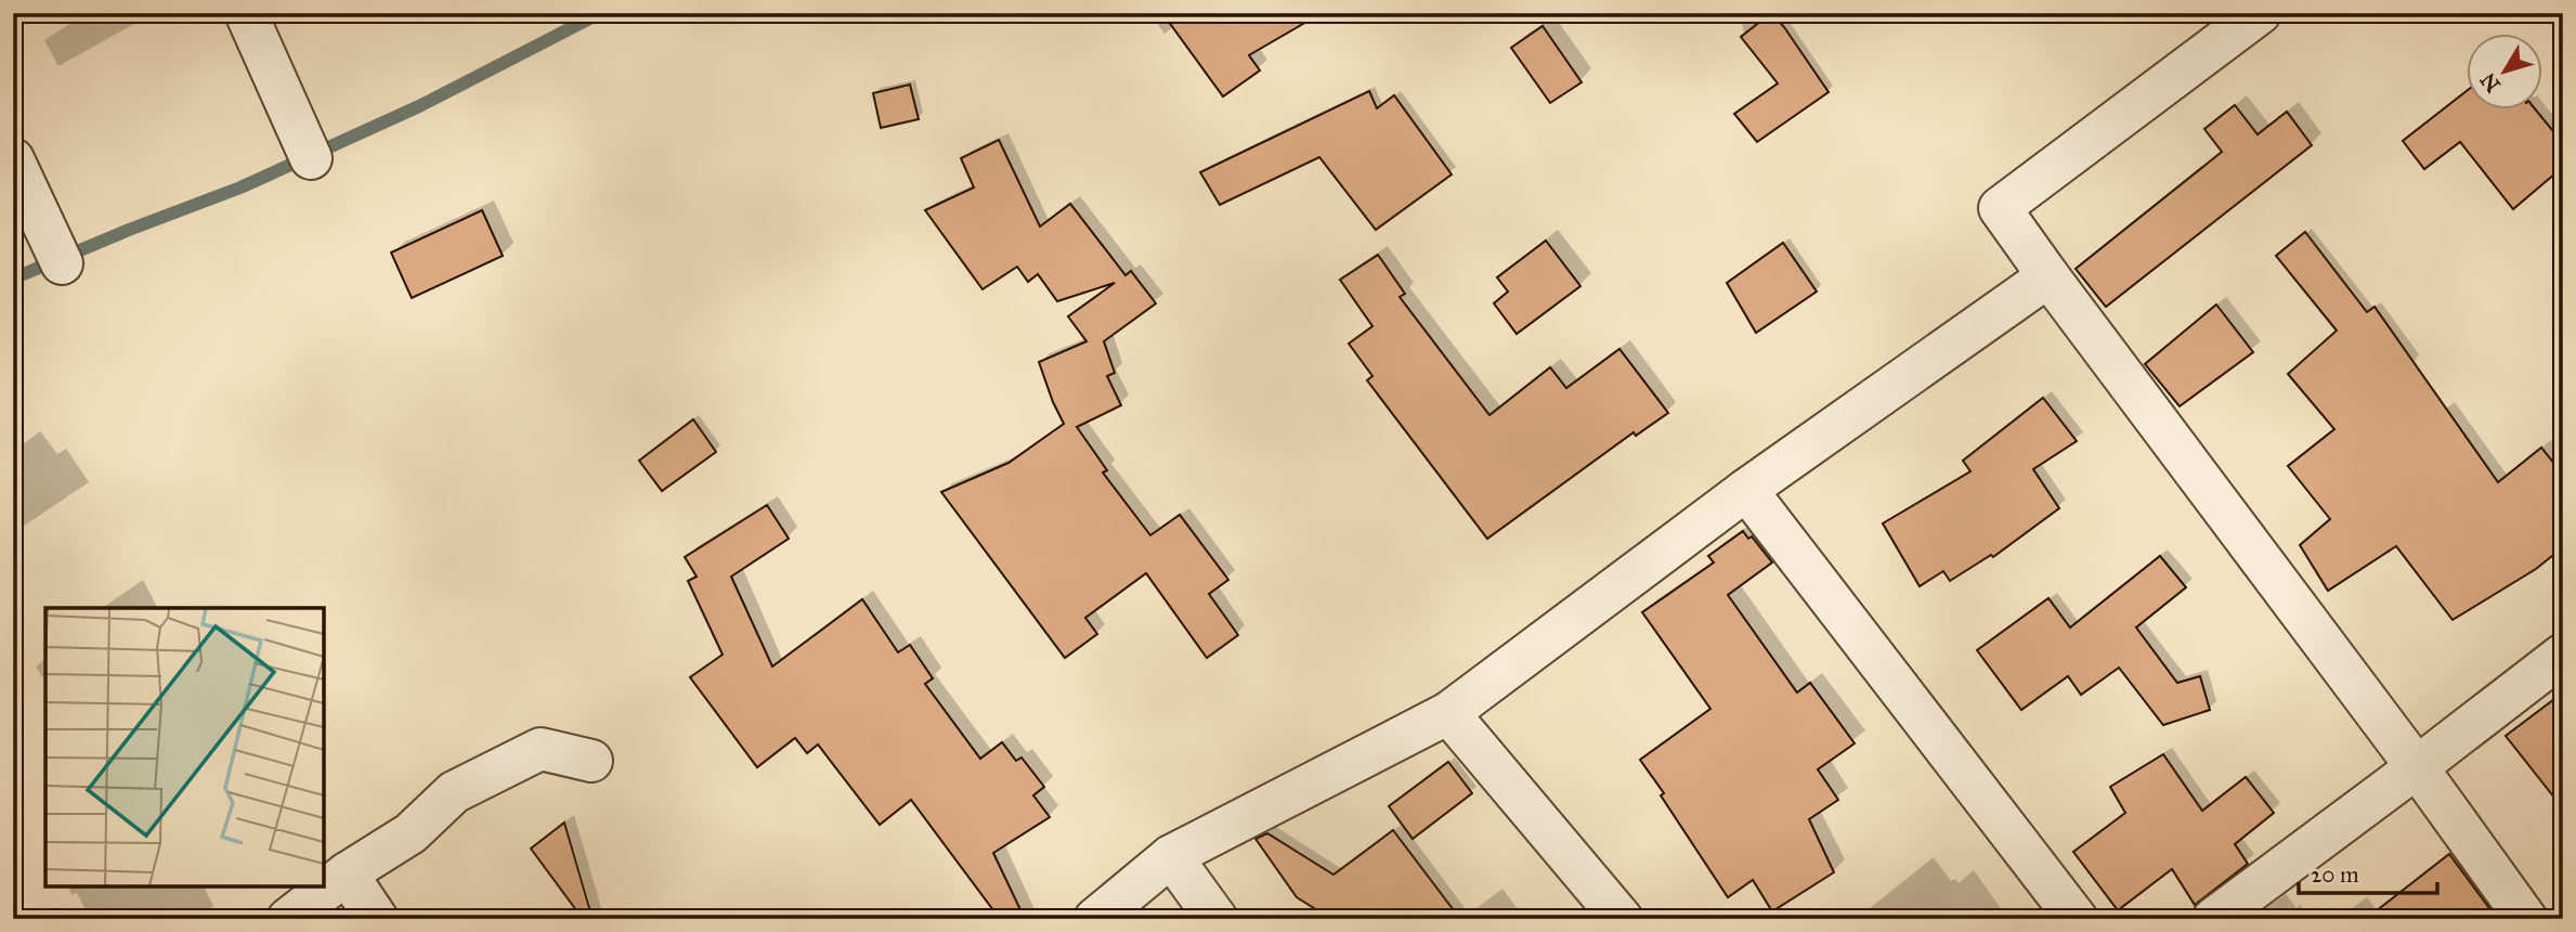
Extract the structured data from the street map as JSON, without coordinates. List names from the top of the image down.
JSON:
{
  "scale_bar": "20 m",
  "north": "bottom left"
}
